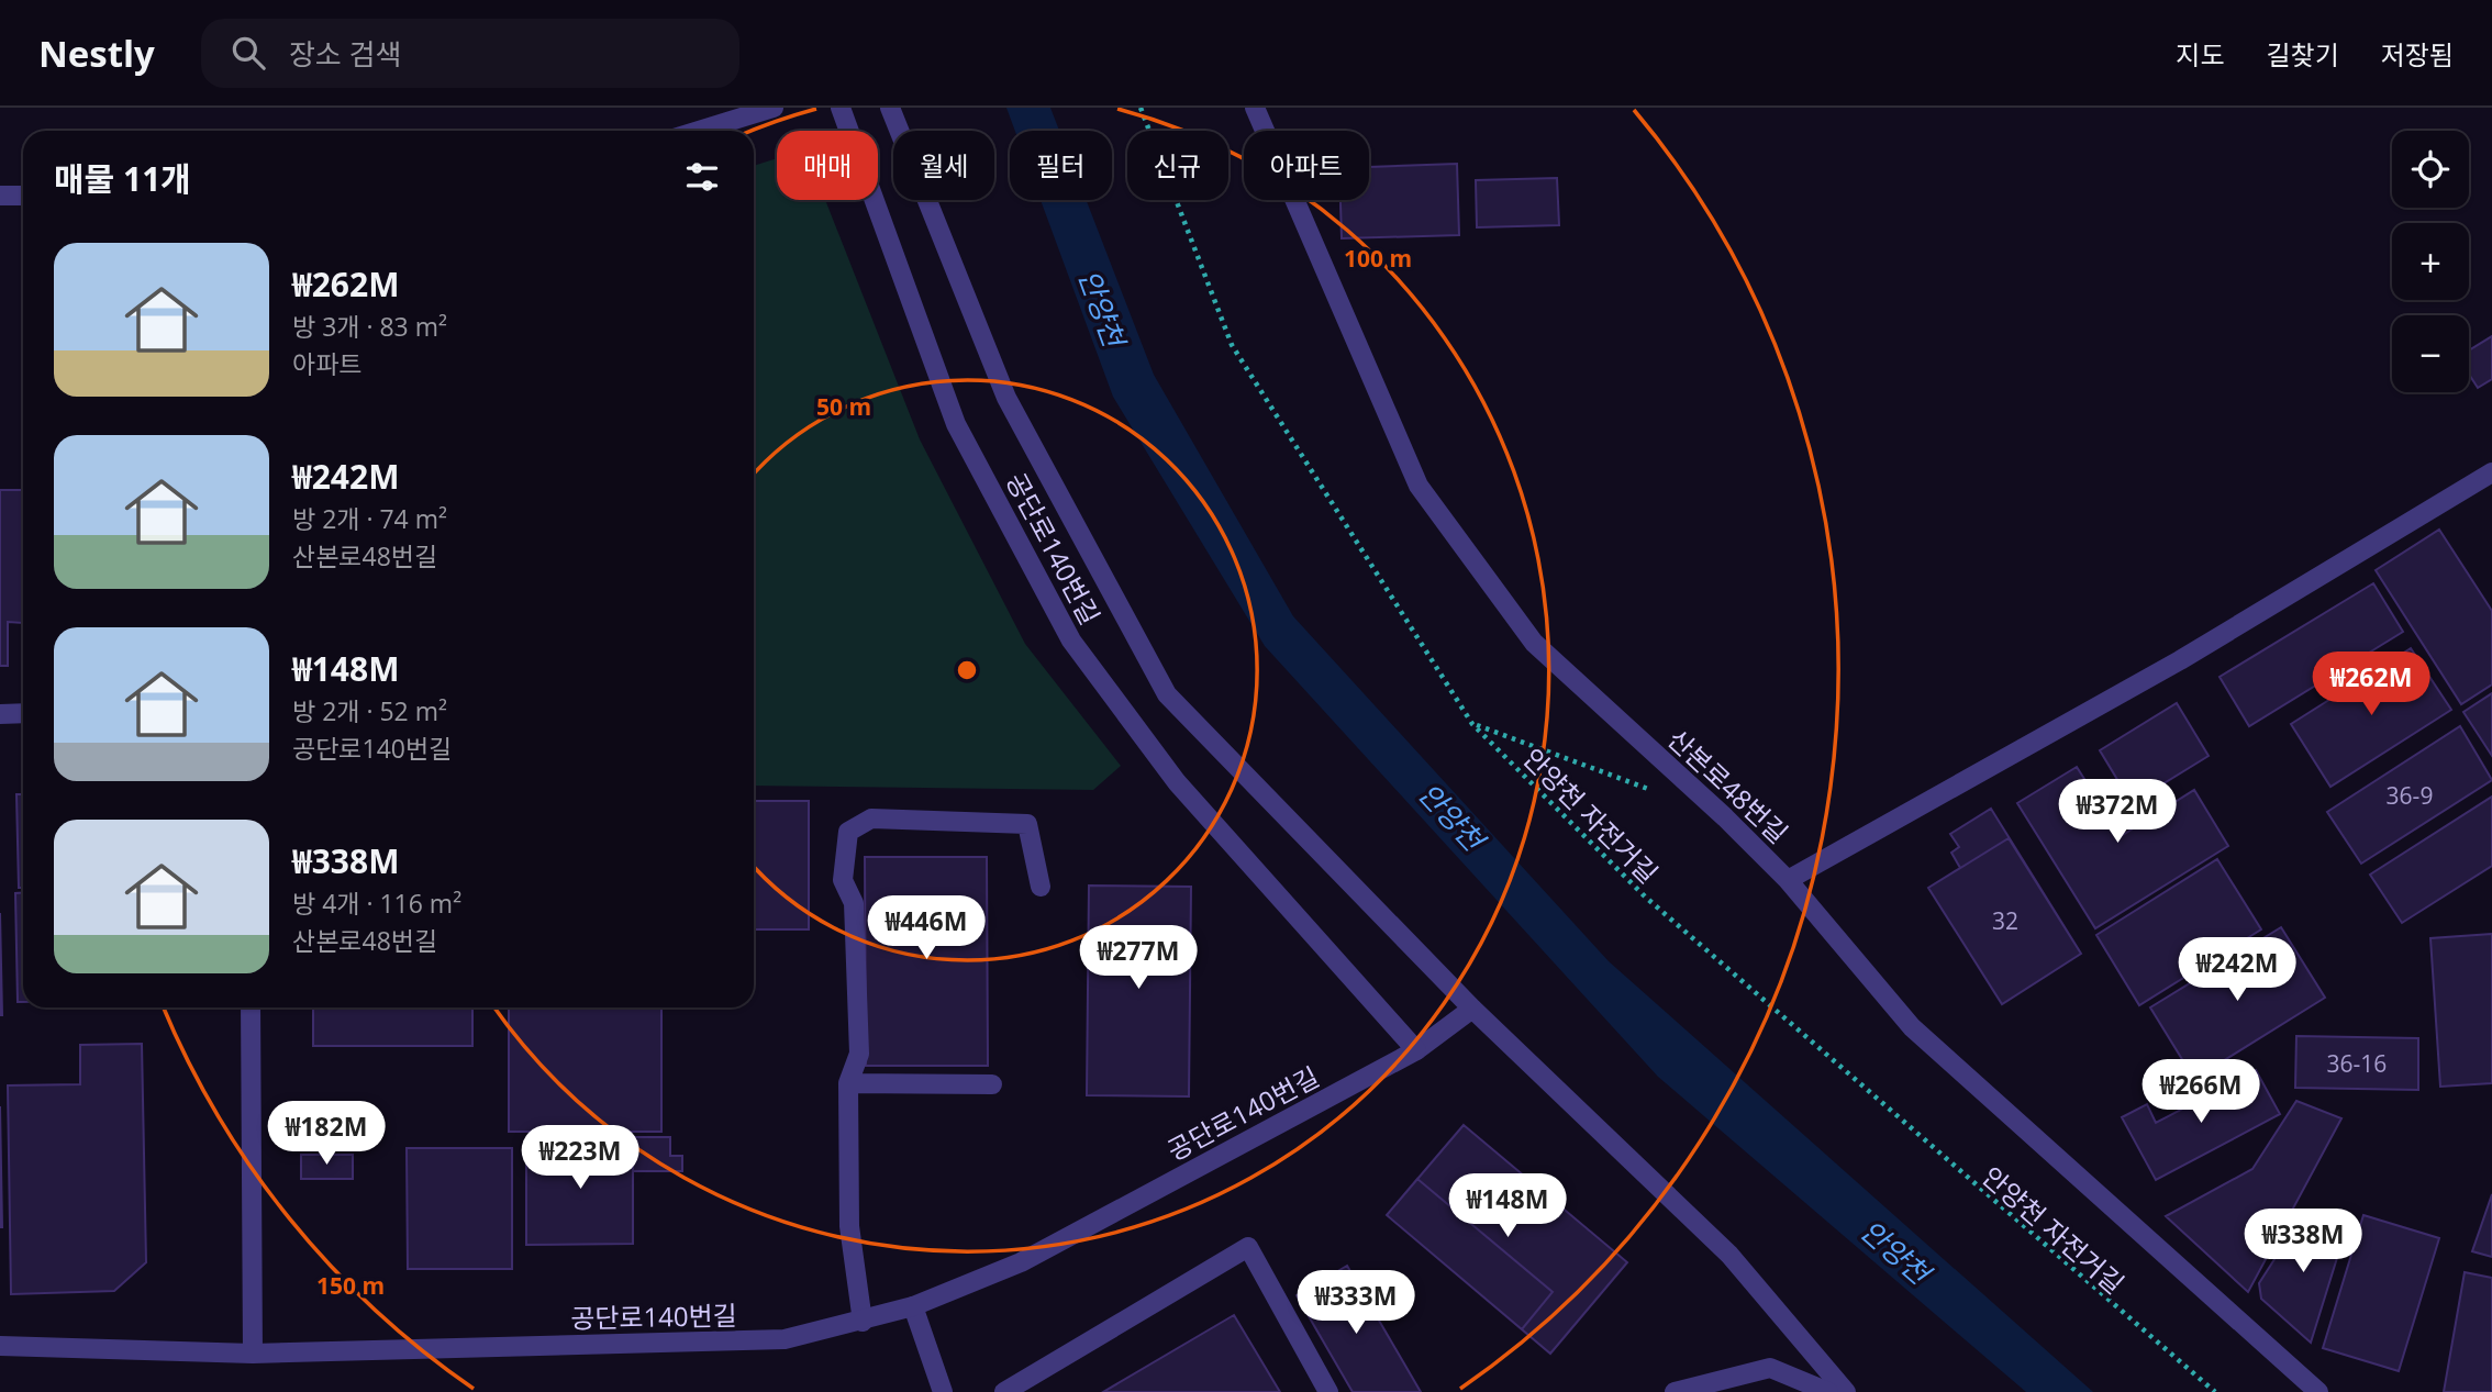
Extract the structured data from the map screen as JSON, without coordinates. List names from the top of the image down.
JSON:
{
  "streets": {
    "street": ["공단로140번길", "산본로48번길"],
    "path": ["안양천 자전거길"]
  },
  "water": ["안양천"],
  "house_numbers": ["36-9", "32", "36-16"],
  "page": {
    "header": "Nestly",
    "search": "장소 검색",
    "nav": ["지도", "길찾기", "저장됨"],
    "map_buttons": ["+", "−"],
    "chip": [
      "매매",
      "월세",
      "필터",
      "신규",
      "아파트"
    ],
    "heading": "매물 11개",
    "list": [
      {
        "name": "₩262M",
        "note": "방 3개 · 83 m² · 아파트"
      },
      {
        "name": "₩242M",
        "note": "방 2개 · 74 m² · 산본로48번길"
      },
      {
        "name": "₩148M",
        "note": "방 2개 · 52 m² · 공단로140번길"
      },
      {
        "name": "₩338M",
        "note": "방 4개 · 116 m² · 산본로48번길"
      }
    ],
    "price": [
      "₩262M",
      "₩372M",
      "₩446M",
      "₩277M",
      "₩242M",
      "₩266M",
      "₩182M",
      "₩223M",
      "₩148M",
      "₩338M",
      "₩333M"
    ]
  },
  "rings": ["100 m", "50 m", "150 m"]
}
